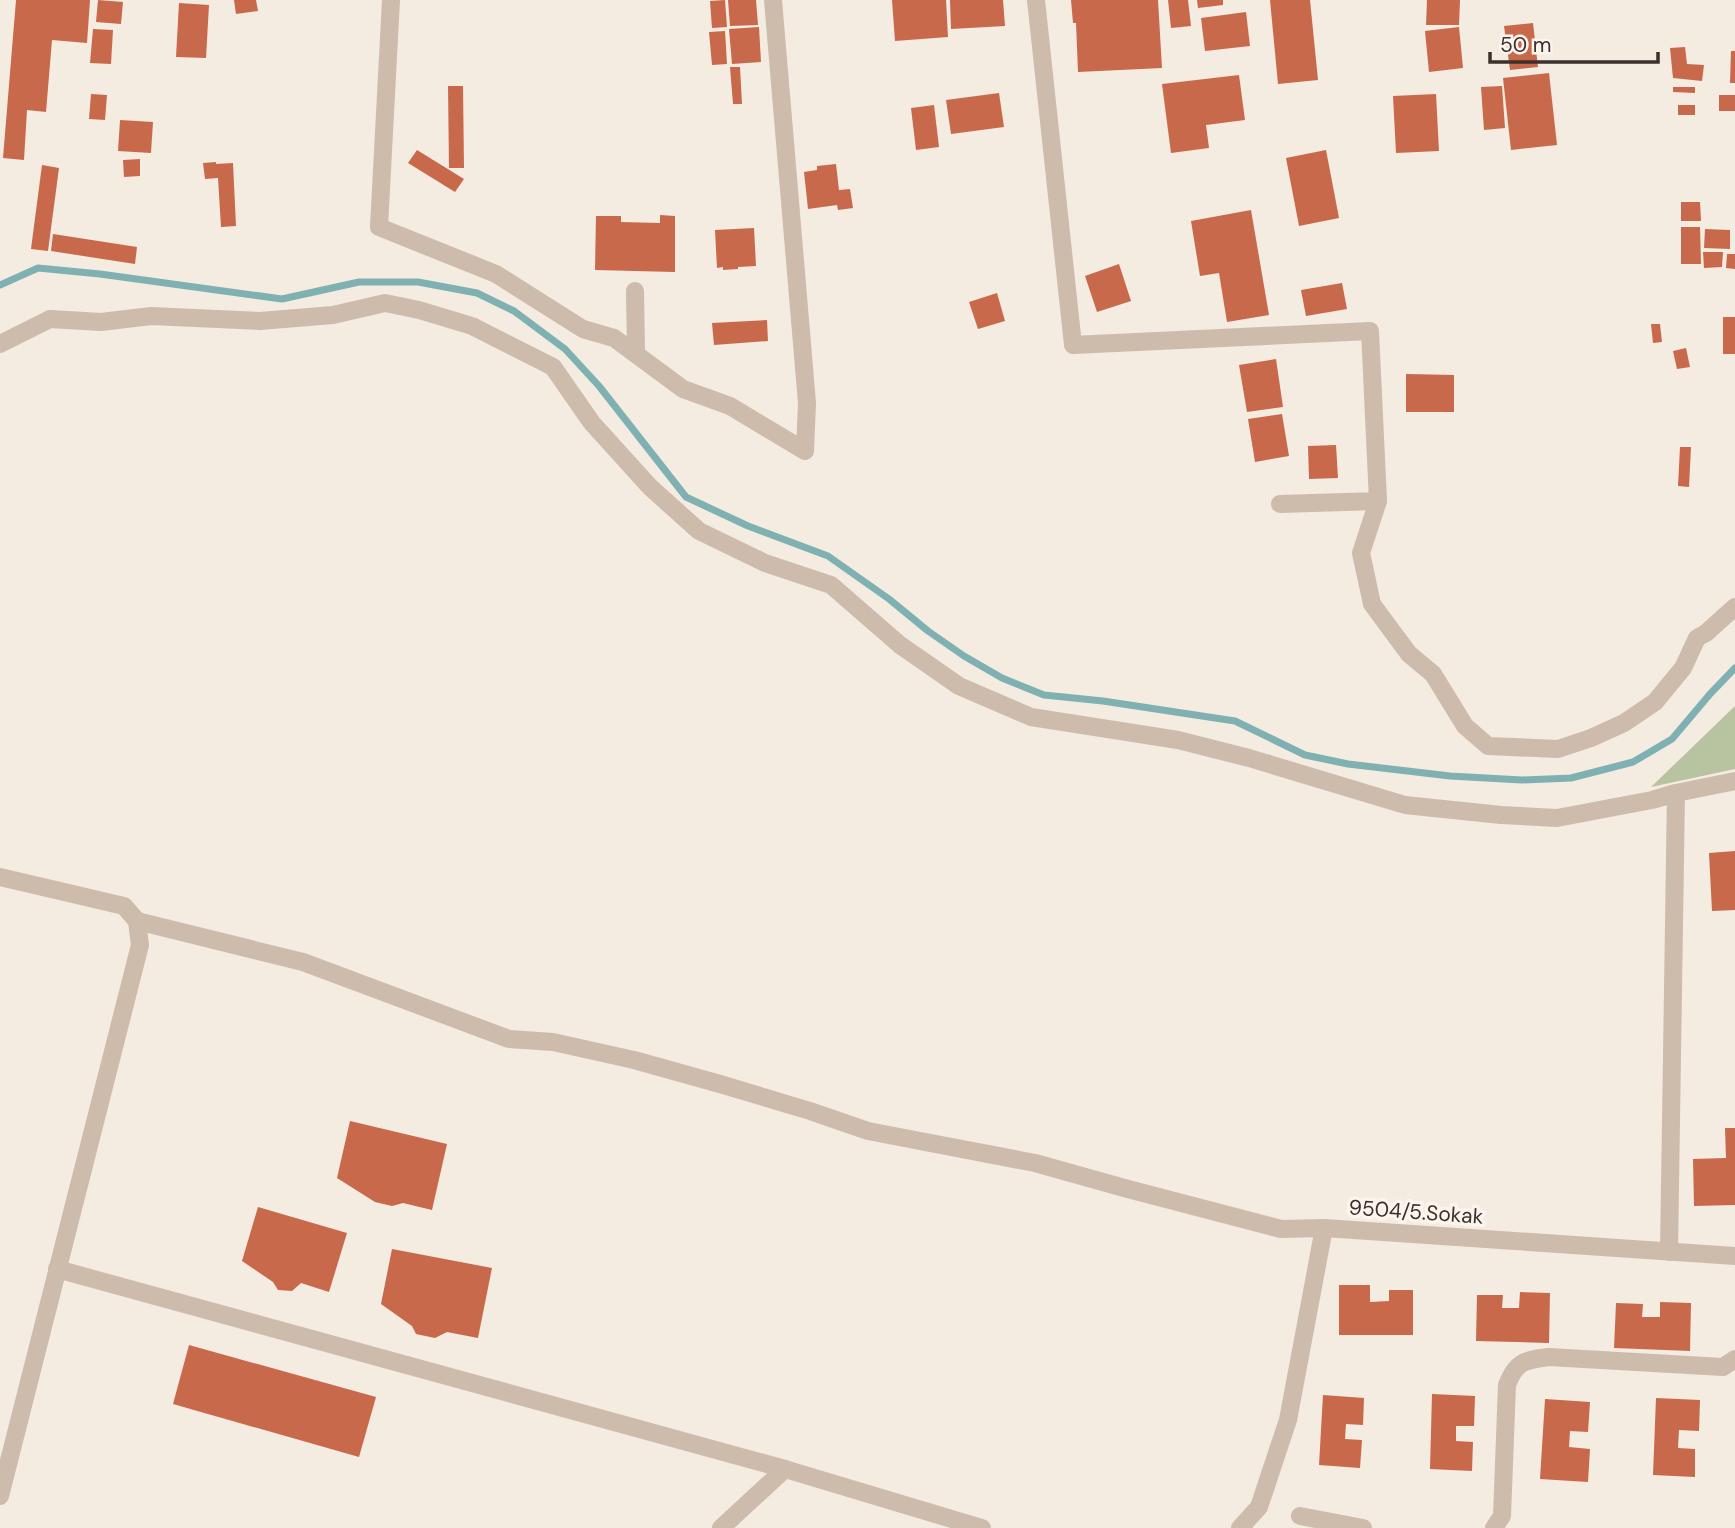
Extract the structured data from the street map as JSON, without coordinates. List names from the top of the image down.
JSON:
{
  "streets": {
    "street": ["9504/5.Sokak"]
  },
  "scale_bar": "50 m"
}
